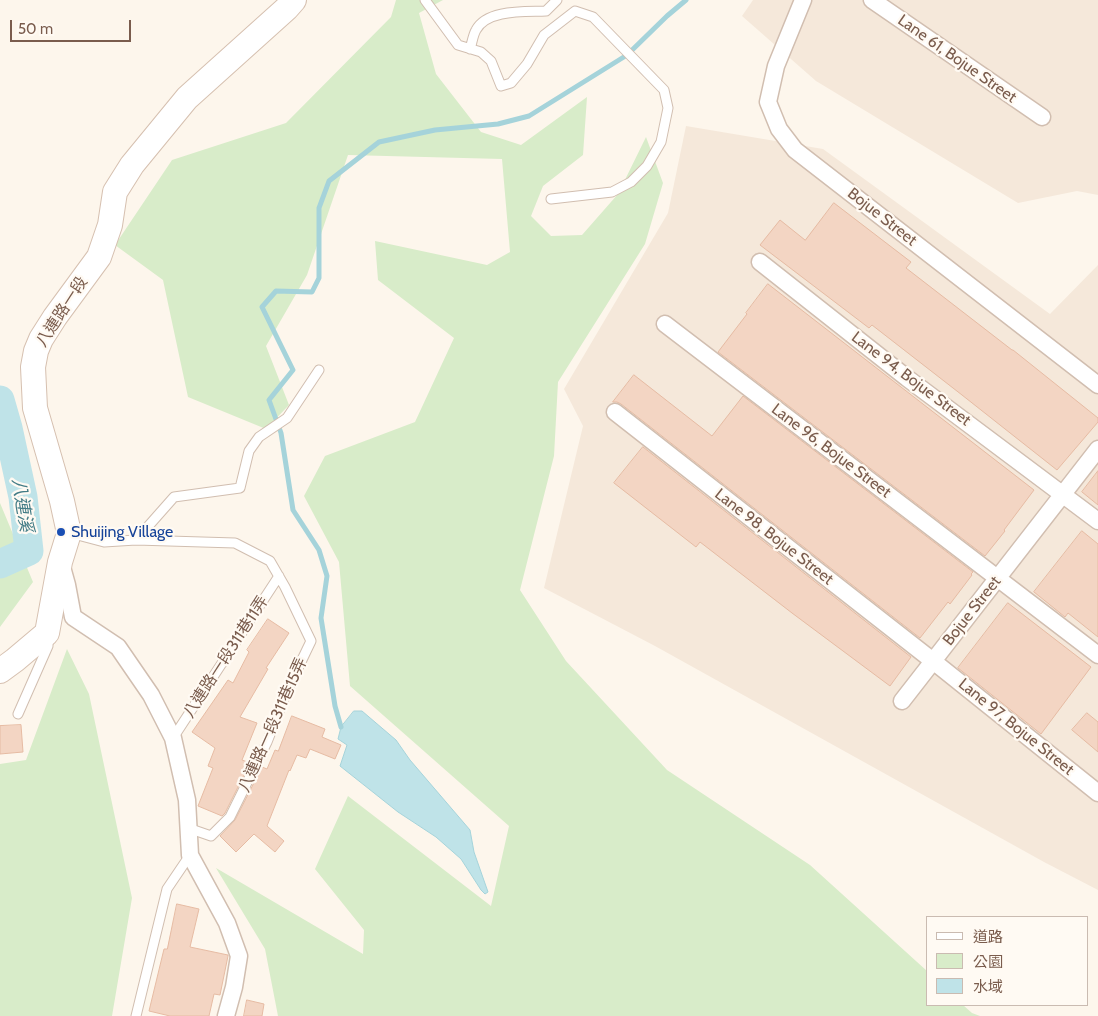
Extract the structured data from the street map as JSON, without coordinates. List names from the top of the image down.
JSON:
{
  "streets": {
    "street": [
      "Lane 61, Bojue Street",
      "Bojue Street",
      "八連路一段",
      "Lane 94, Bojue Street",
      "Lane 96, Bojue Street",
      "Lane 98, Bojue Street",
      "Lane 97, Bojue Street"
    ],
    "lane": ["八連路一段311巷11弄", "八連路一段311巷15弄"]
  },
  "crossings": [
    ["Bojue Street", "Lane 94, Bojue Street"],
    ["Bojue Street", "Lane 96, Bojue Street"],
    ["Bojue Street", "Lane 98, Bojue Street"],
    ["Bojue Street", "Lane 97, Bojue Street"],
    ["Lane 98, Bojue Street", "Lane 97, Bojue Street"],
    ["八連路一段311巷11弄", "八連路一段311巷15弄"]
  ],
  "water": ["八連溪"],
  "places": ["Shuijing Village"],
  "legend": ["道路", "公園", "水域"],
  "scale_bar": "50 m"
}
